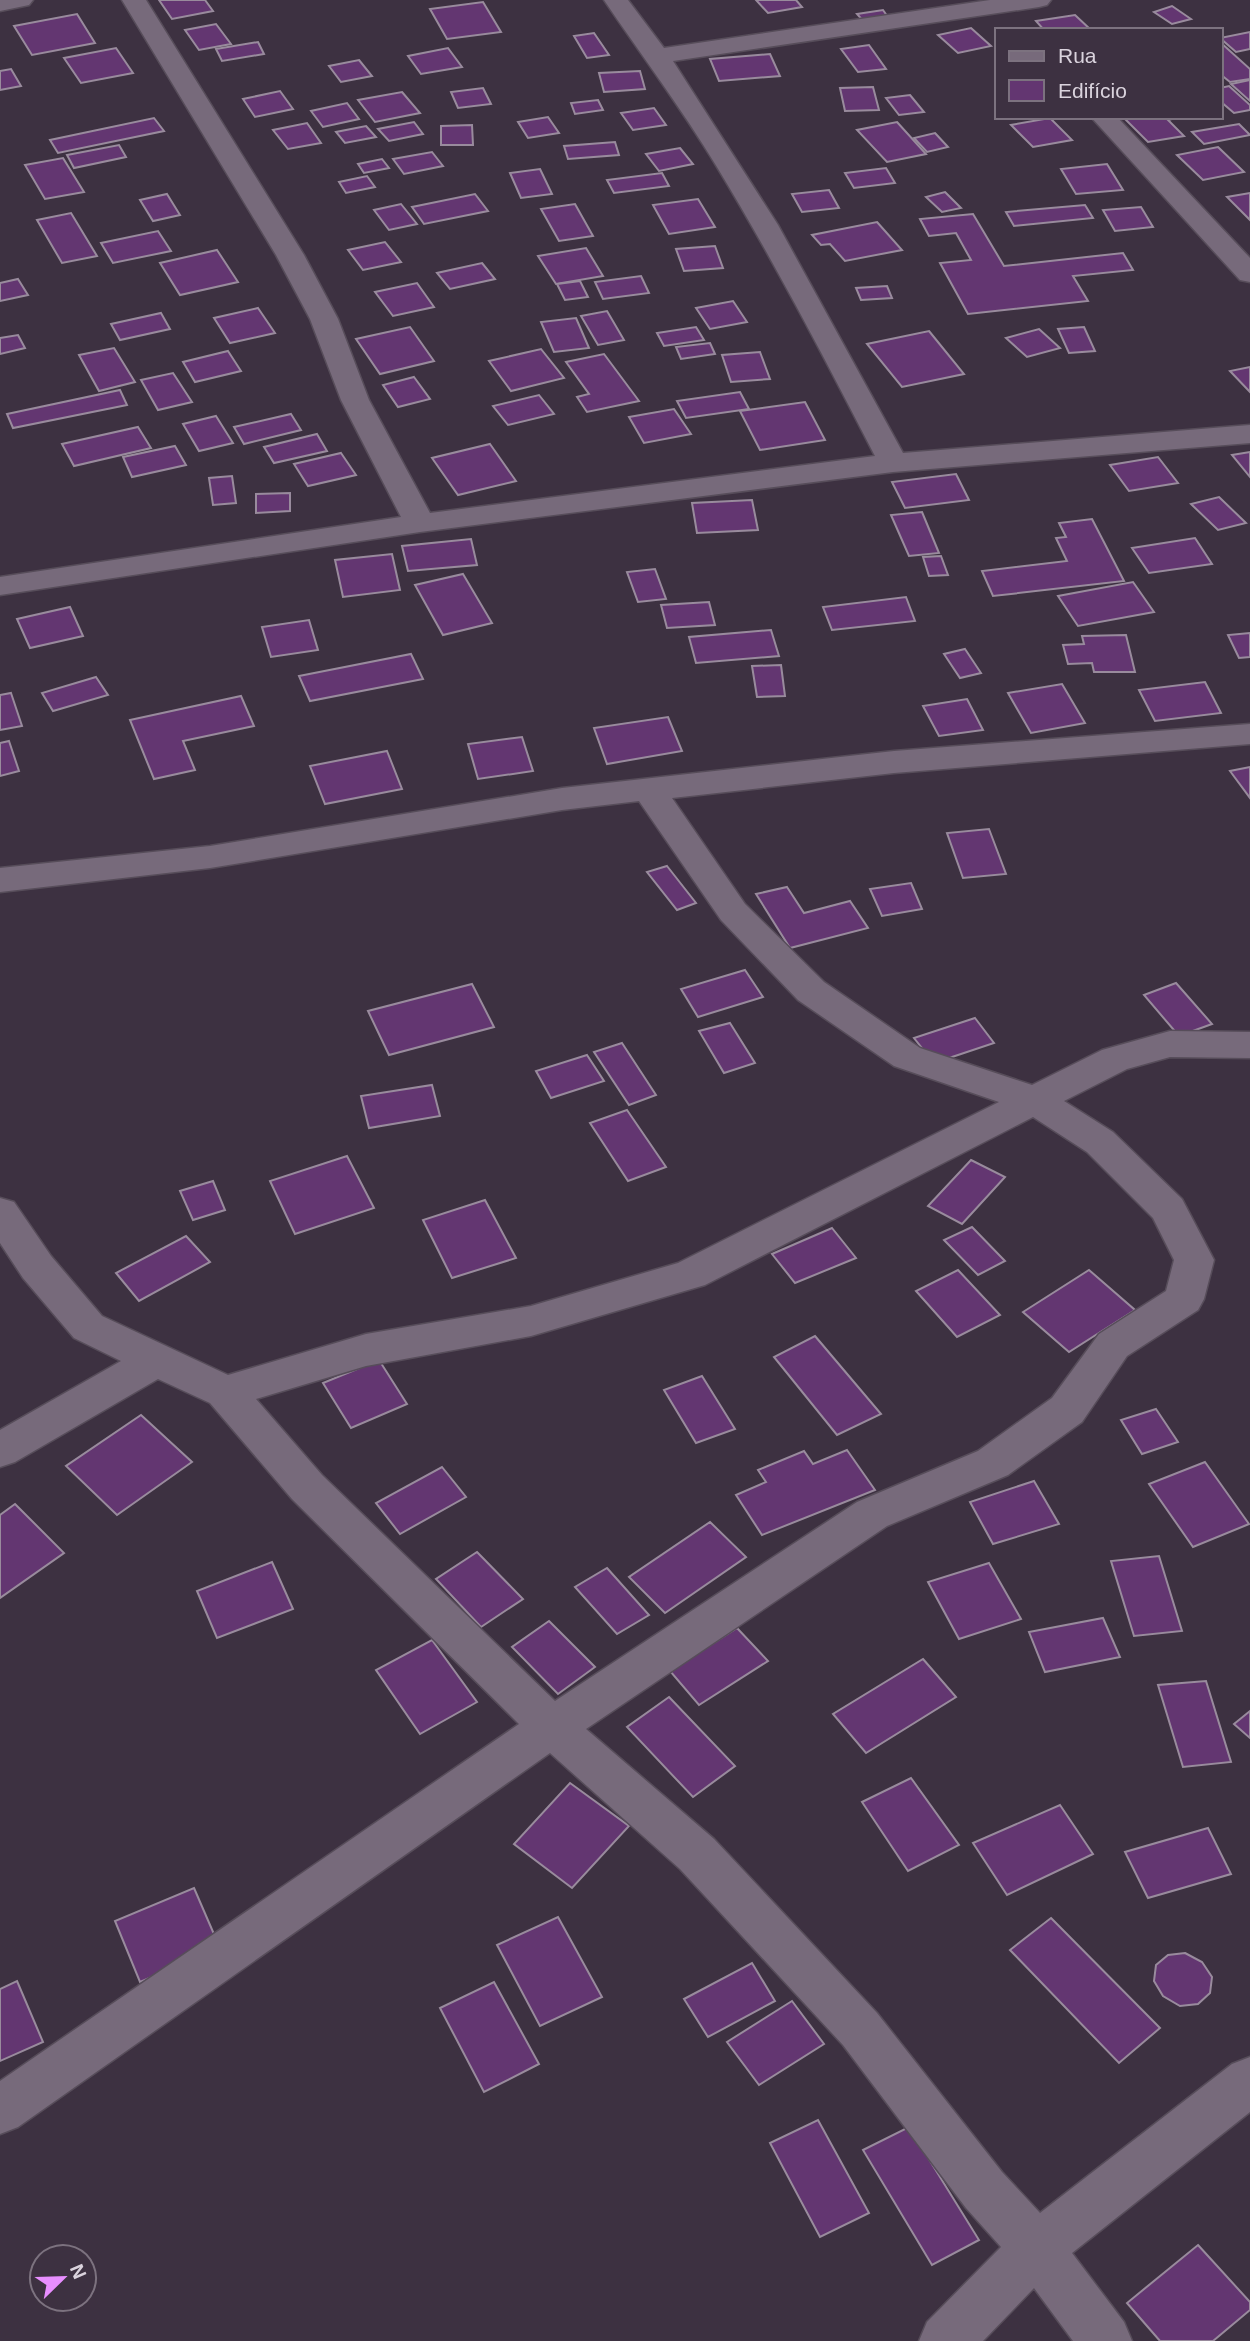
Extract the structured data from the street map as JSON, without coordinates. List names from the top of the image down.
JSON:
{
  "legend": ["Rua", "Edifício"],
  "north": "top right"
}
